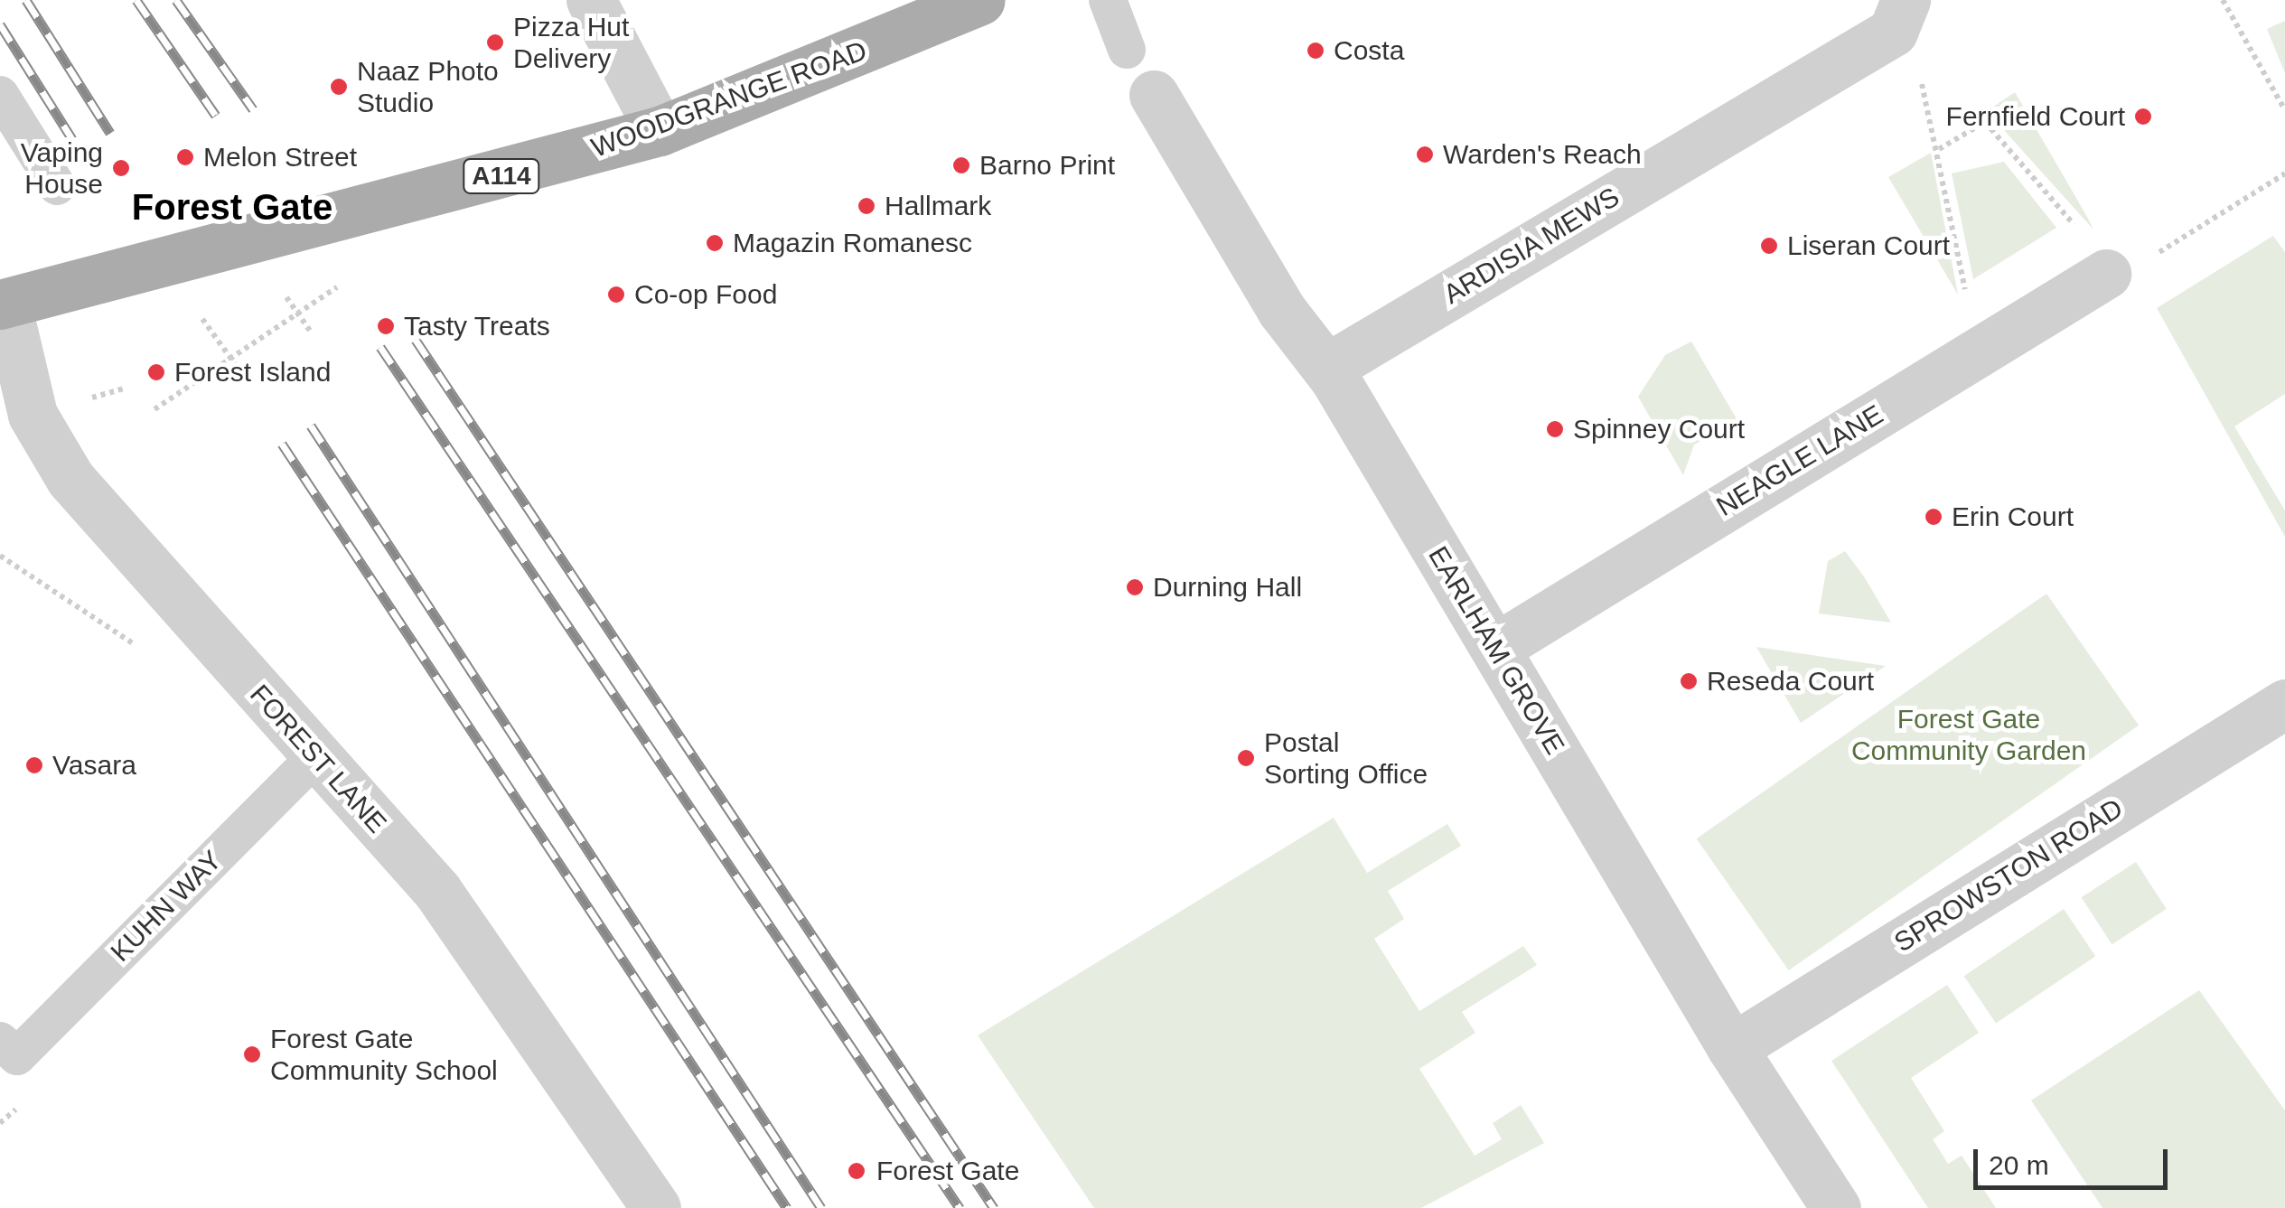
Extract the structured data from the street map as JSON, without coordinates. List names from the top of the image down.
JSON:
{
  "streets": {
    "main road": ["WOODGRANGE ROAD", "A114"],
    "street": [
      "ARDISIA MEWS",
      "NEAGLE LANE",
      "EARLHAM GROVE",
      "FOREST LANE",
      "SPROWSTON ROAD"
    ],
    "lane": ["KUHN WAY"]
  },
  "crossings": [
    ["WOODGRANGE ROAD", "FOREST LANE"],
    ["ARDISIA MEWS", "EARLHAM GROVE"],
    ["NEAGLE LANE", "EARLHAM GROVE"],
    ["EARLHAM GROVE", "SPROWSTON ROAD"],
    ["FOREST LANE", "KUHN WAY"]
  ],
  "districts": ["Forest Gate"],
  "parks": ["Forest Gate Community Garden"],
  "places": [
    "Pizza Hut Delivery",
    "Costa",
    "Naaz Photo Studio",
    "Fernfield Court",
    "Warden's Reach",
    "Melon Street",
    "Barno Print",
    "Vaping House",
    "Hallmark",
    "Magazin Romanesc",
    "Liseran Court",
    "Co-op Food",
    "Tasty Treats",
    "Forest Island",
    "Spinney Court",
    "Erin Court",
    "Durning Hall",
    "Reseda Court",
    "Postal Sorting Office",
    "Vasara",
    "Forest Gate Community School",
    "Forest Gate"
  ],
  "scale_bar": "20 m"
}
